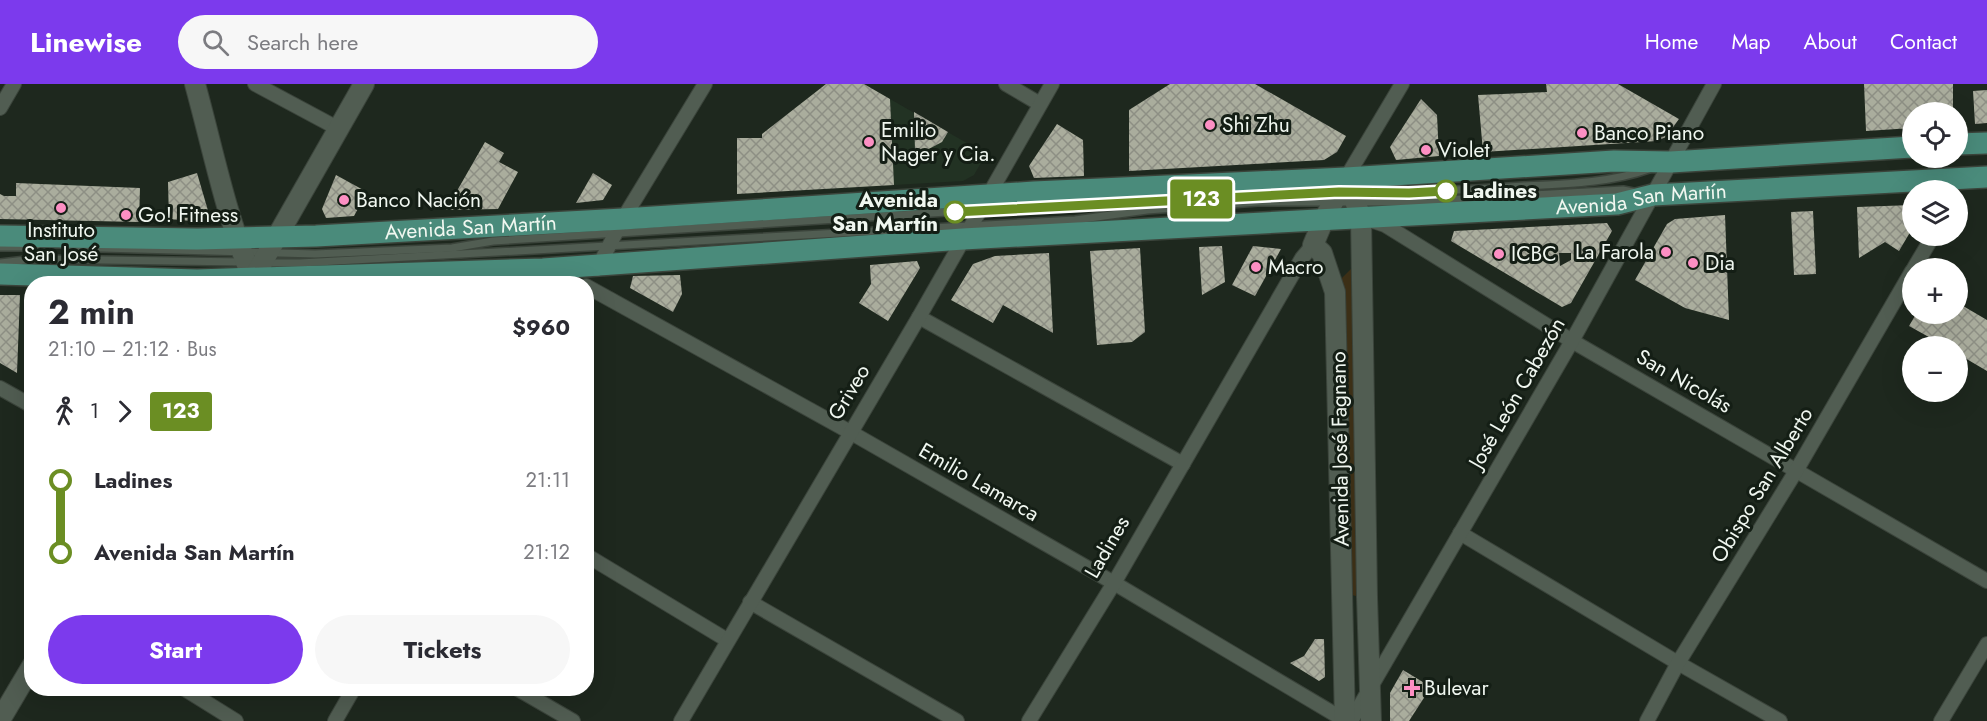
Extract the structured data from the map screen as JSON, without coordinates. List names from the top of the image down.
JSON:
{
  "streets": {
    "main road": ["Avenida San Martín"],
    "street": [
      "San Nicolás",
      "Griveo",
      "José León Cabezón",
      "Avenida José Fagnano",
      "Emilio Lamarca",
      "Obispo San Alberto",
      "Ladines"
    ]
  },
  "crossings": [
    ["Avenida San Martín", "San Nicolás"],
    ["Avenida San Martín", "Griveo"],
    ["Avenida San Martín", "José León Cabezón"],
    ["Avenida San Martín", "Avenida José Fagnano"],
    ["Avenida San Martín", "Emilio Lamarca"],
    ["Avenida San Martín", "Ladines"],
    ["San Nicolás", "José León Cabezón"],
    ["San Nicolás", "Avenida José Fagnano"],
    ["San Nicolás", "Obispo San Alberto"],
    ["San Nicolás", "Ladines"],
    ["Griveo", "Emilio Lamarca"],
    ["José León Cabezón", "Avenida José Fagnano"],
    ["Avenida José Fagnano", "Emilio Lamarca"],
    ["Avenida José Fagnano", "Ladines"],
    ["Emilio Lamarca", "Ladines"]
  ],
  "places": {
    "other": [
      "Shi Zhu",
      "Banco Piano",
      "Emilio Nager y Cia.",
      "Violet",
      "Ladines",
      "Banco Nación",
      "Instituto San José",
      "Avenida San Martín",
      "Go! Fitness",
      "La Farola",
      "ICBC",
      "Dia",
      "Macro"
    ],
    "health": ["Bulevar"]
  },
  "lines": ["bus line 123"],
  "page": {
    "header": "Linewise",
    "search": "Search here",
    "nav": [
      "Home",
      "Map",
      "About",
      "Contact"
    ],
    "on_map": "123",
    "map_buttons": ["+", "−"],
    "heading": ["2 min", "21:10 – 21:12 · Bus", "$960"],
    "legs": ["1", "123"],
    "list": [
      {
        "name": "Ladines",
        "value": "21:11"
      },
      {
        "name": "Avenida San Martín",
        "value": "21:12"
      }
    ],
    "buttons": ["Start", "Tickets"]
  }
}
